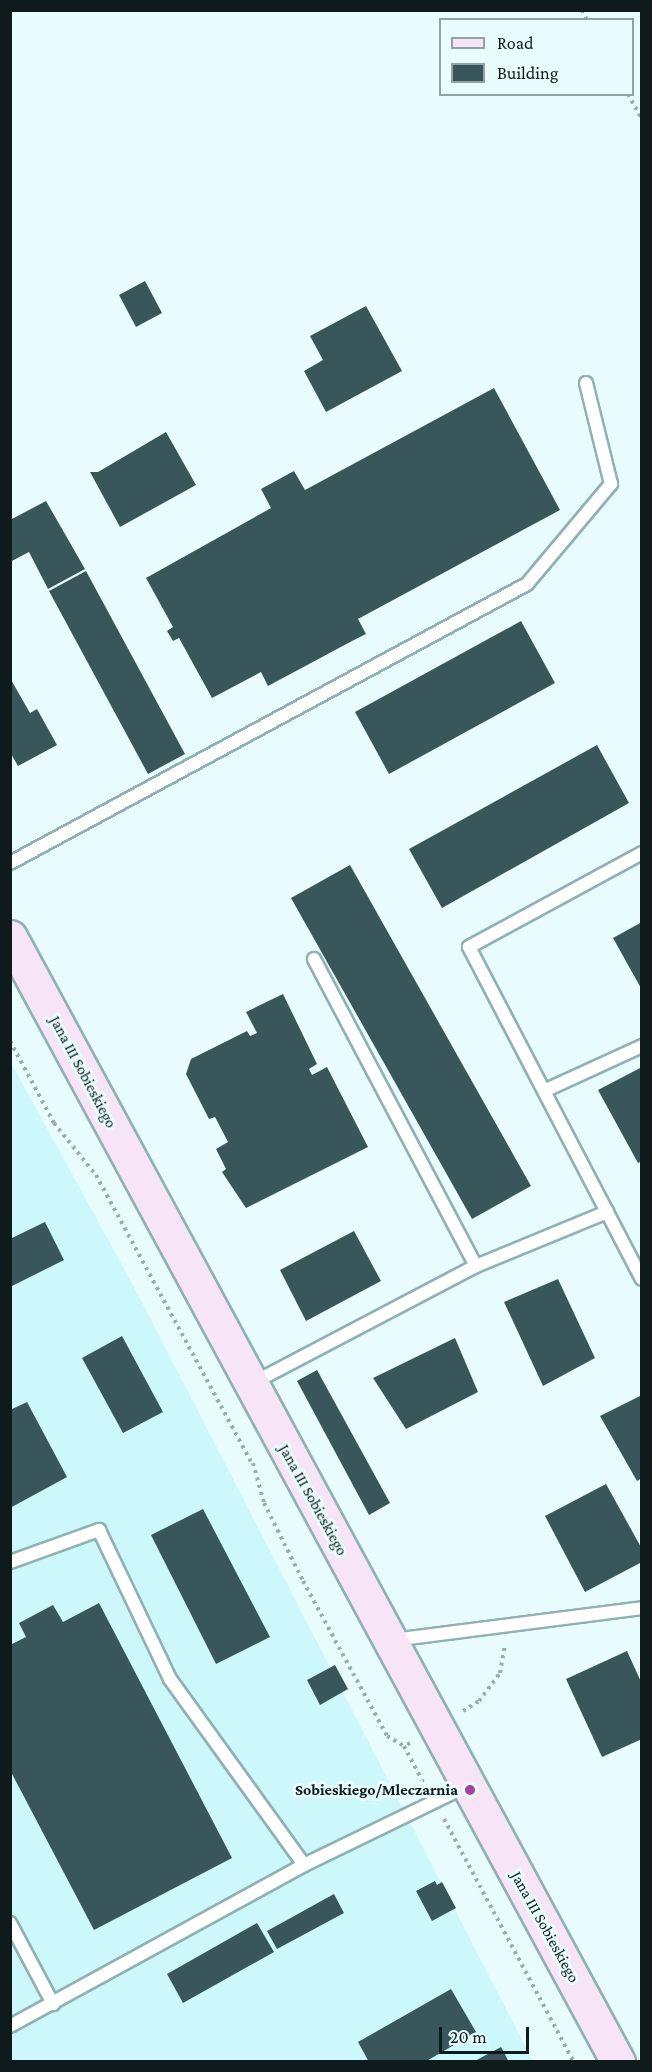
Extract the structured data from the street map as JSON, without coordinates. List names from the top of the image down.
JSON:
{
  "streets": {
    "main road": ["Jana III Sobieskiego"]
  },
  "places": ["Sobieskiego/Mleczarnia"],
  "legend": ["Road", "Building"],
  "scale_bar": "20 m"
}
